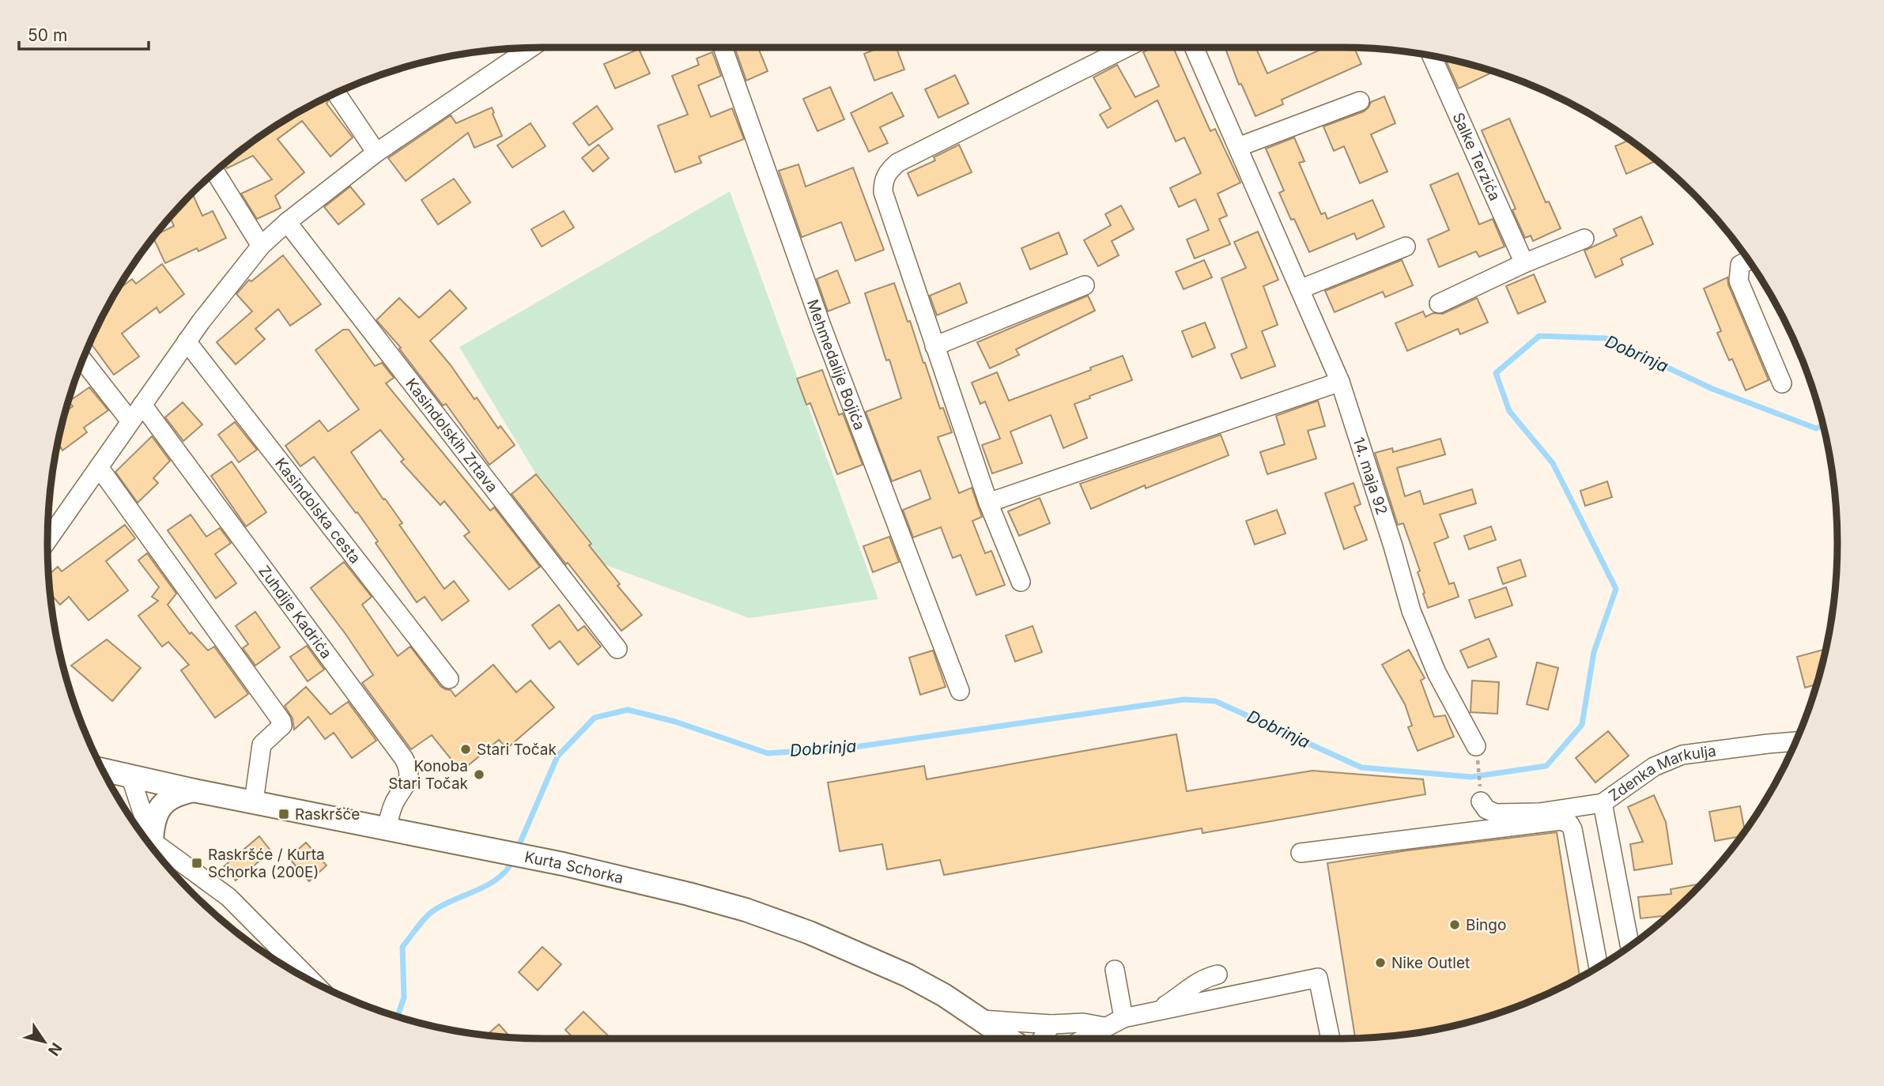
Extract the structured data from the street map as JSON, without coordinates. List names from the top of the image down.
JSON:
{
  "streets": {
    "main road": ["Kurta Schorka"],
    "street": [
      "Salke Terzića",
      "Mehmedalije Bojića",
      "Kasindolskih Zrtava",
      "14. maja 92",
      "Kasindolska cesta",
      "Zuhdije Kadrića",
      "Zdenka Markulja"
    ]
  },
  "crossings": [
    ["Zuhdije Kadrića", "Kurta Schorka"]
  ],
  "water": ["Dobrinja"],
  "places": {
    "other": [
      "Stari Točak",
      "Konoba Stari Točak",
      "Bingo",
      "Nike Outlet"
    ],
    "transit": ["Raskršće", "Raskršće / Kurta Schorka (200E)"]
  },
  "scale_bar": "50 m",
  "north": "bottom right"
}
